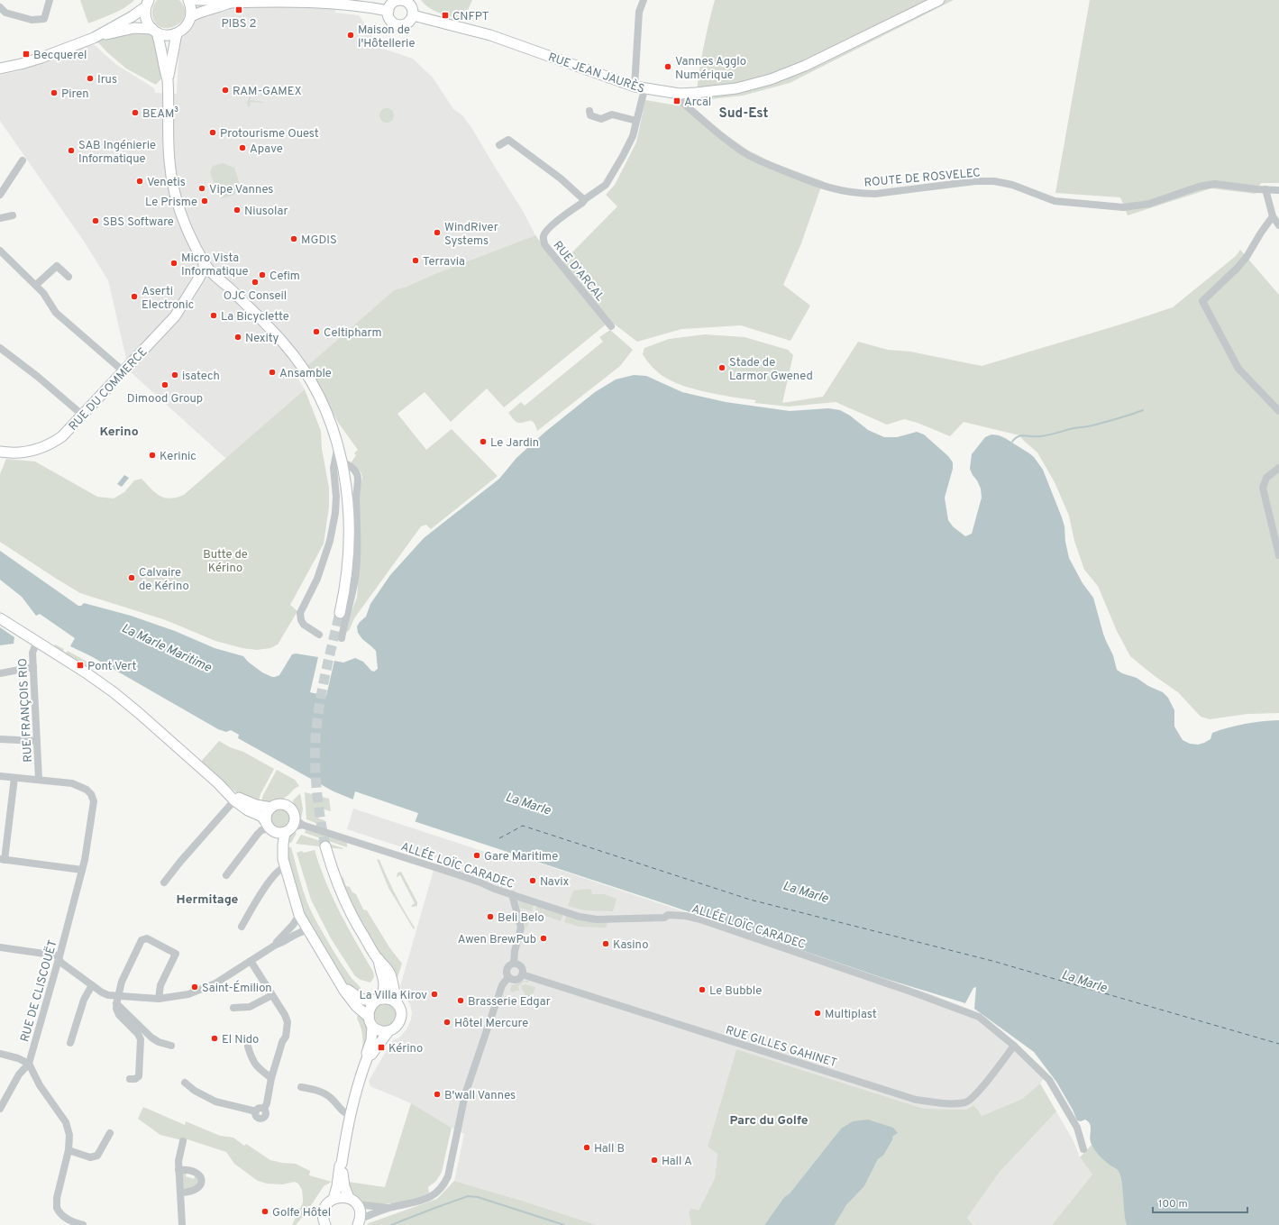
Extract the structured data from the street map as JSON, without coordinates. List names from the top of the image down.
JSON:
{
  "streets": {
    "main road": ["RUE JEAN JAURÈS", "RUE DU COMMERCE"],
    "street": [
      "ROUTE DE ROSVELEC",
      "RUE D'ARCAL",
      "RUE FRANÇOIS RIO",
      "ALLÉE LOÏC CARADEC",
      "RUE DE CLISCOUËT",
      "RUE GILLES GAHINET"
    ]
  },
  "crossings": [
    ["RUE JEAN JAURÈS", "ROUTE DE ROSVELEC"],
    ["RUE JEAN JAURÈS", "RUE D'ARCAL"],
    ["RUE FRANÇOIS RIO", "RUE DE CLISCOUËT"],
    ["ALLÉE LOÏC CARADEC", "RUE GILLES GAHINET"]
  ],
  "districts": [
    "Sud-Est",
    "Kerino",
    "Hermitage",
    "Parc du Golfe"
  ],
  "water": ["La Marle Maritime", "La Marle"],
  "parks": ["Butte de Kérino"],
  "places": {
    "transit": [
      "PIBS 2",
      "CNFPT",
      "Becquerel",
      "Arcal",
      "Pont Vert",
      "Kérino"
    ],
    "other": [
      "Maison de l'Hôtellerie",
      "Vannes Agglo Numérique",
      "Irus",
      "RAM-GAMEX",
      "Piren",
      "BEAM³",
      "Protourisme Ouest",
      "Apave",
      "SAB Ingénierie Informatique",
      "Venetis",
      "Vipe Vannes",
      "Le Prisme",
      "Niusolar",
      "SBS Software",
      "WindRiver Systems",
      "MGDIS",
      "Terravia",
      "Micro Vista Informatique",
      "Cefim",
      "OJC Conseil",
      "Aserti Electronic",
      "La Bicyclette",
      "Celtipharm",
      "Nexity",
      "Stade de Larmor Gwened",
      "Ansamble",
      "isatech",
      "Dimood Group",
      "Le Jardin",
      "Kerinic",
      "Calvaire de Kérino",
      "Gare Maritime",
      "Navix",
      "Beli Belo",
      "Awen BrewPub",
      "Kasino",
      "Saint-Émilion",
      "Le Bubble",
      "La Villa Kirov",
      "Brasserie Edgar",
      "Multiplast",
      "Hôtel Mercure",
      "El Nido",
      "B'wall Vannes",
      "Hall B",
      "Hall A",
      "Golfe Hôtel"
    ]
  },
  "scale_bar": "100 m"
}
